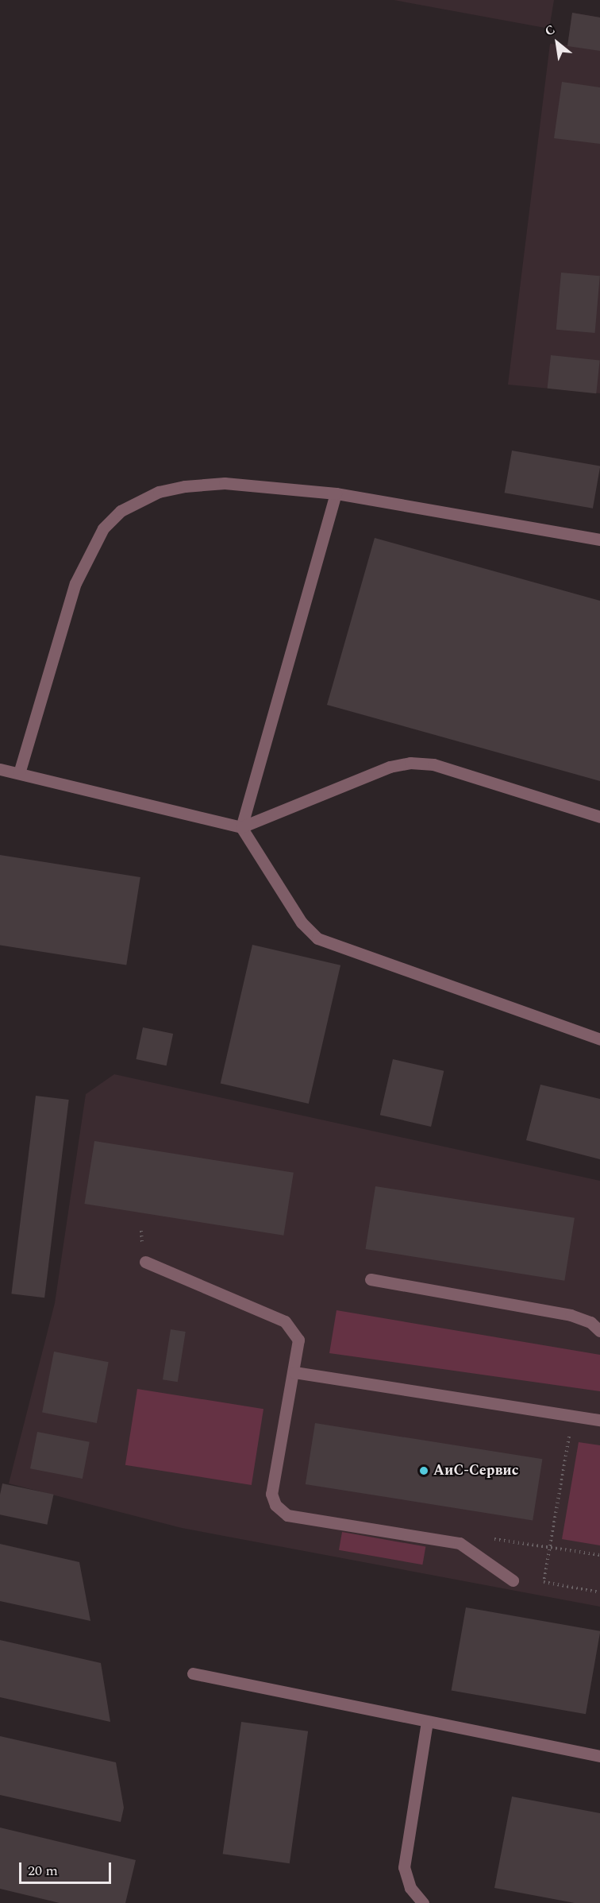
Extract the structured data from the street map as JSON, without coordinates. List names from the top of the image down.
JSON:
{
  "places": ["АиС-Сервис"],
  "scale_bar": "20 m",
  "north": "top left"
}
